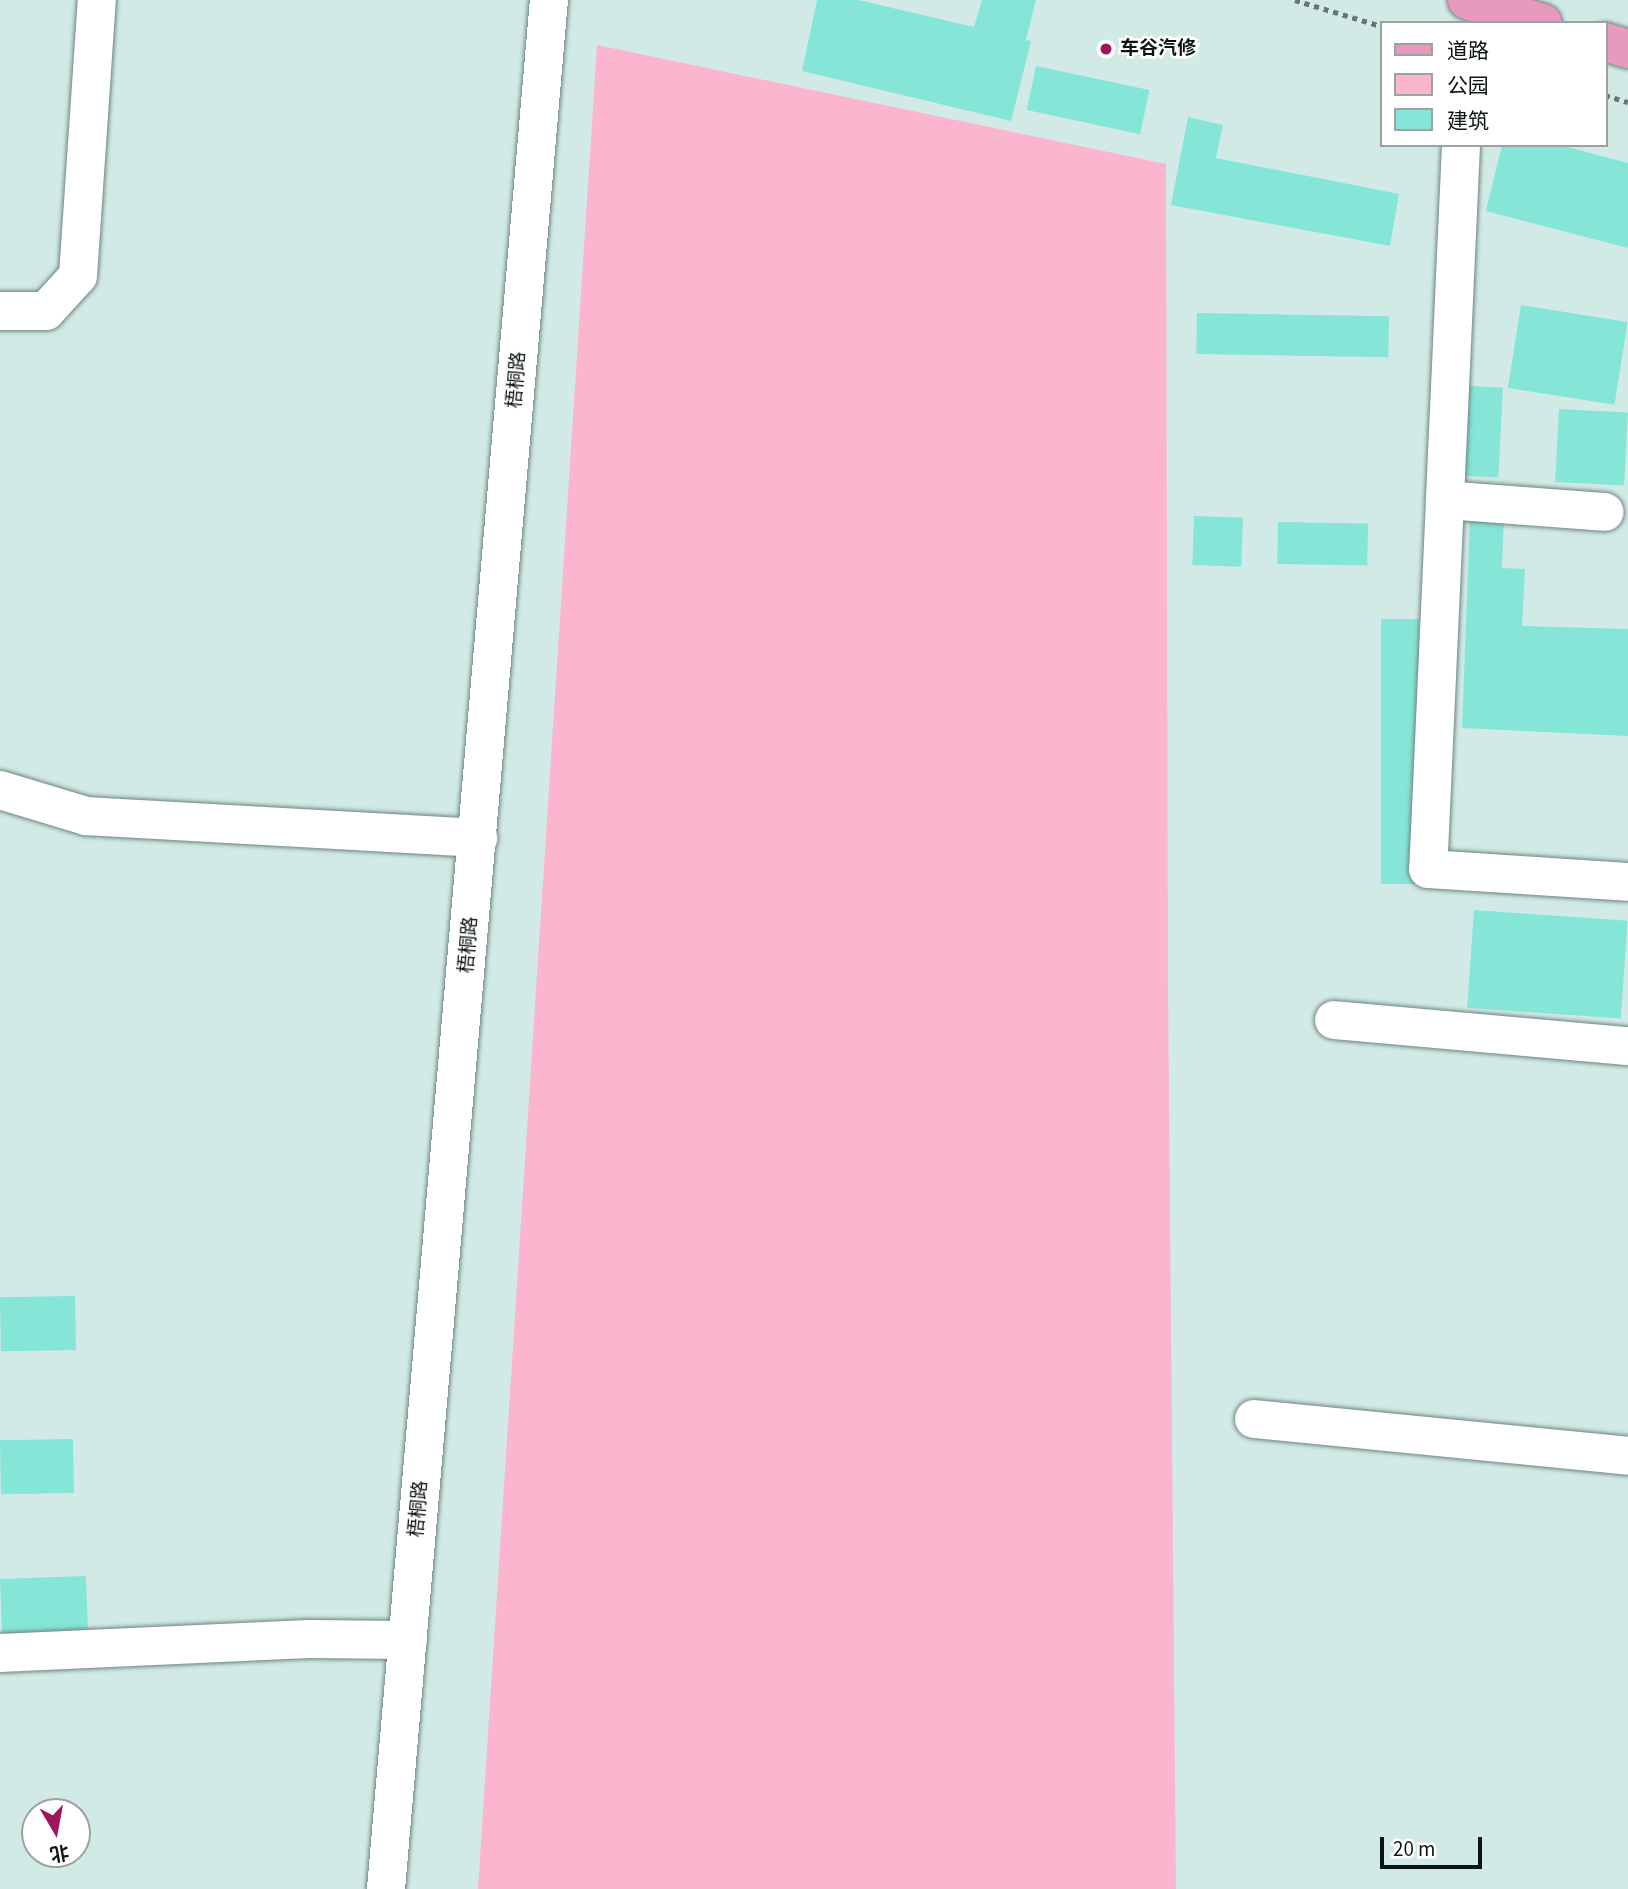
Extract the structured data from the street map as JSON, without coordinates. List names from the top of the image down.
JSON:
{
  "streets": {
    "street": ["梧桐路"]
  },
  "places": ["车谷汽修"],
  "legend": ["道路", "公园", "建筑"],
  "scale_bar": "20 m",
  "north": "bottom"
}
